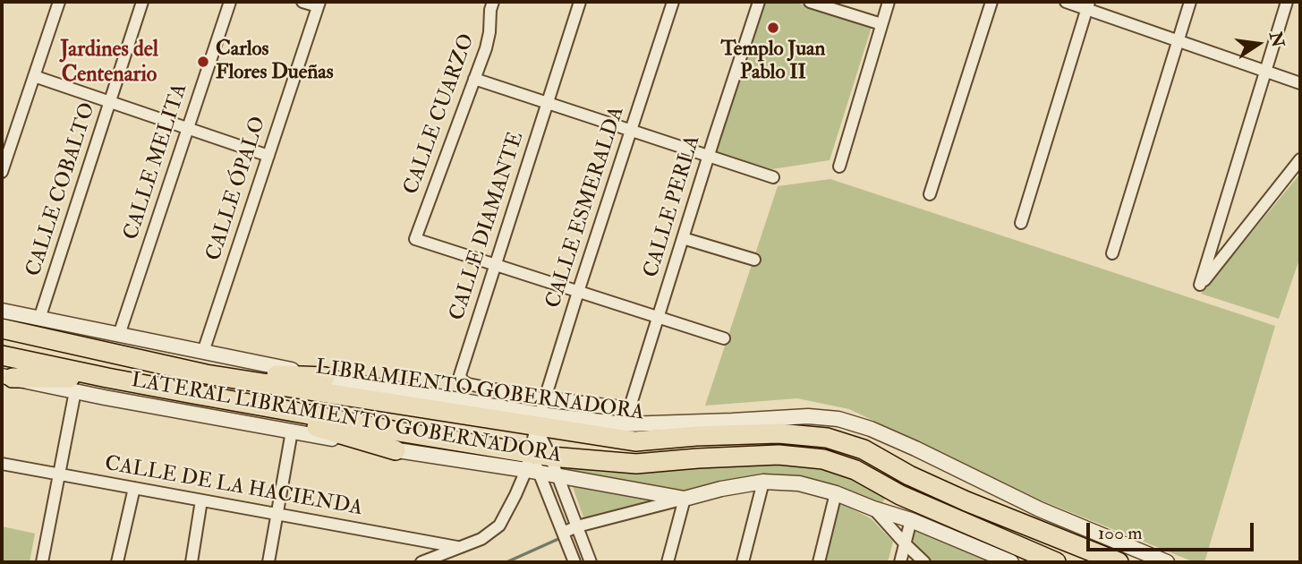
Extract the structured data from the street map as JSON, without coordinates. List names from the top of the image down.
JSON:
{
  "streets": {
    "highway": ["LIBRAMIENTO GOBERNADORA"],
    "street": [
      "CALLE CUARZO",
      "CALLE MELITA",
      "CALLE ÓPALO",
      "CALLE COBALTO",
      "CALLE PERLA",
      "CALLE ESMERALDA",
      "CALLE DIAMANTE",
      "LATERAL LIBRAMIENTO GOBERNADORA",
      "CALLE DE LA HACIENDA"
    ]
  },
  "crossings": [
    ["CALLE CUARZO", "CALLE DIAMANTE"],
    ["CALLE MELITA", "LATERAL LIBRAMIENTO GOBERNADORA"],
    ["CALLE ÓPALO", "LATERAL LIBRAMIENTO GOBERNADORA"],
    ["CALLE COBALTO", "LATERAL LIBRAMIENTO GOBERNADORA"],
    ["CALLE PERLA", "LATERAL LIBRAMIENTO GOBERNADORA"],
    ["CALLE ESMERALDA", "CALLE DIAMANTE"],
    ["CALLE ESMERALDA", "LIBRAMIENTO GOBERNADORA"],
    ["CALLE ESMERALDA", "LATERAL LIBRAMIENTO GOBERNADORA"],
    ["CALLE ESMERALDA", "CALLE DE LA HACIENDA"],
    ["LIBRAMIENTO GOBERNADORA", "LATERAL LIBRAMIENTO GOBERNADORA"]
  ],
  "districts": ["Jardines del Centenario"],
  "places": ["Templo Juan Pablo II", "Carlos Flores Dueñas"],
  "scale_bar": "100 m",
  "north": "right"
}
